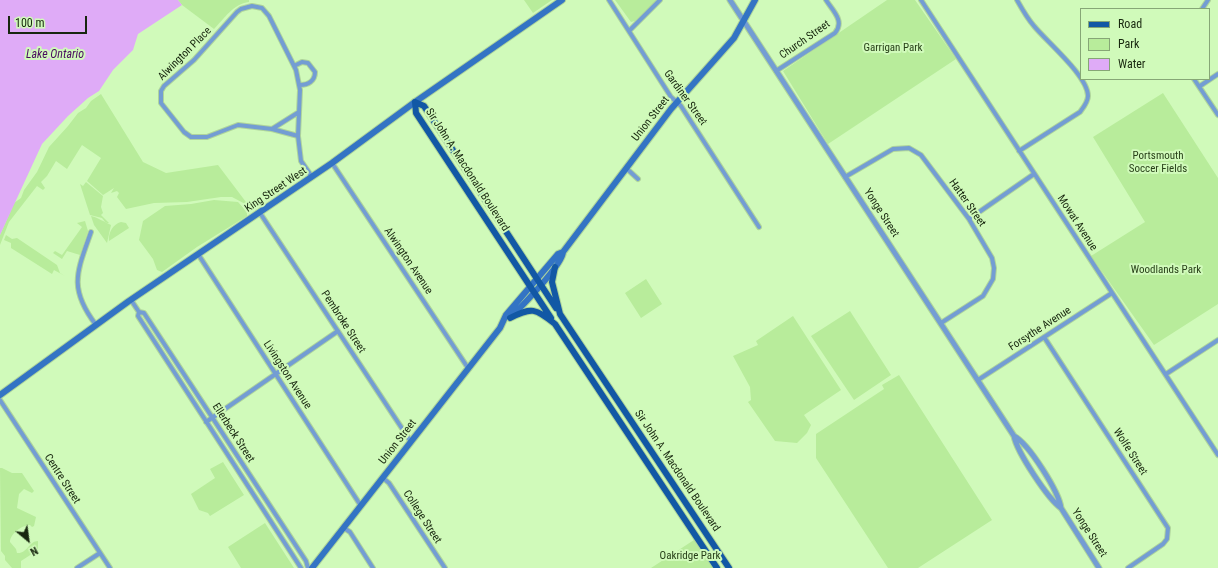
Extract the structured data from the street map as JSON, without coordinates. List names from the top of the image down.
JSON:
{
  "streets": {
    "main road": ["Union Street", "Sir John A. Macdonald Boulevard", "King Street West"],
    "street": [
      "Church Street",
      "Alwington Place",
      "Gardiner Street",
      "Hatter Street",
      "Yonge Street",
      "Mowat Avenue",
      "Alwington Avenue",
      "Pembroke Street",
      "Forsythe Avenue",
      "Livingston Avenue",
      "Ellerbeck Street",
      "Wolfe Street",
      "Centre Street",
      "College Street"
    ]
  },
  "crossings": [
    ["Church Street", "Yonge Street"],
    ["Alwington Place", "King Street West"],
    ["Gardiner Street", "Union Street"],
    ["Union Street", "Sir John A. Macdonald Boulevard"],
    ["Union Street", "Yonge Street"],
    ["Union Street", "Alwington Avenue"],
    ["Union Street", "Pembroke Street"],
    ["Union Street", "Livingston Avenue"],
    ["Union Street", "College Street"],
    ["Sir John A. Macdonald Boulevard", "King Street West"],
    ["King Street West", "Alwington Avenue"],
    ["King Street West", "Pembroke Street"],
    ["King Street West", "Livingston Avenue"],
    ["King Street West", "Ellerbeck Street"],
    ["Hatter Street", "Yonge Street"],
    ["Yonge Street", "Forsythe Avenue"],
    ["Mowat Avenue", "Forsythe Avenue"],
    ["Forsythe Avenue", "Wolfe Street"]
  ],
  "water": ["Lake Ontario"],
  "parks": [
    "Garrigan Park",
    "Portsmouth Soccer Fields",
    "Woodlands Park",
    "Oakridge Park"
  ],
  "legend": ["Road", "Park", "Water"],
  "scale_bar": "100 m",
  "north": "bottom right"
}
